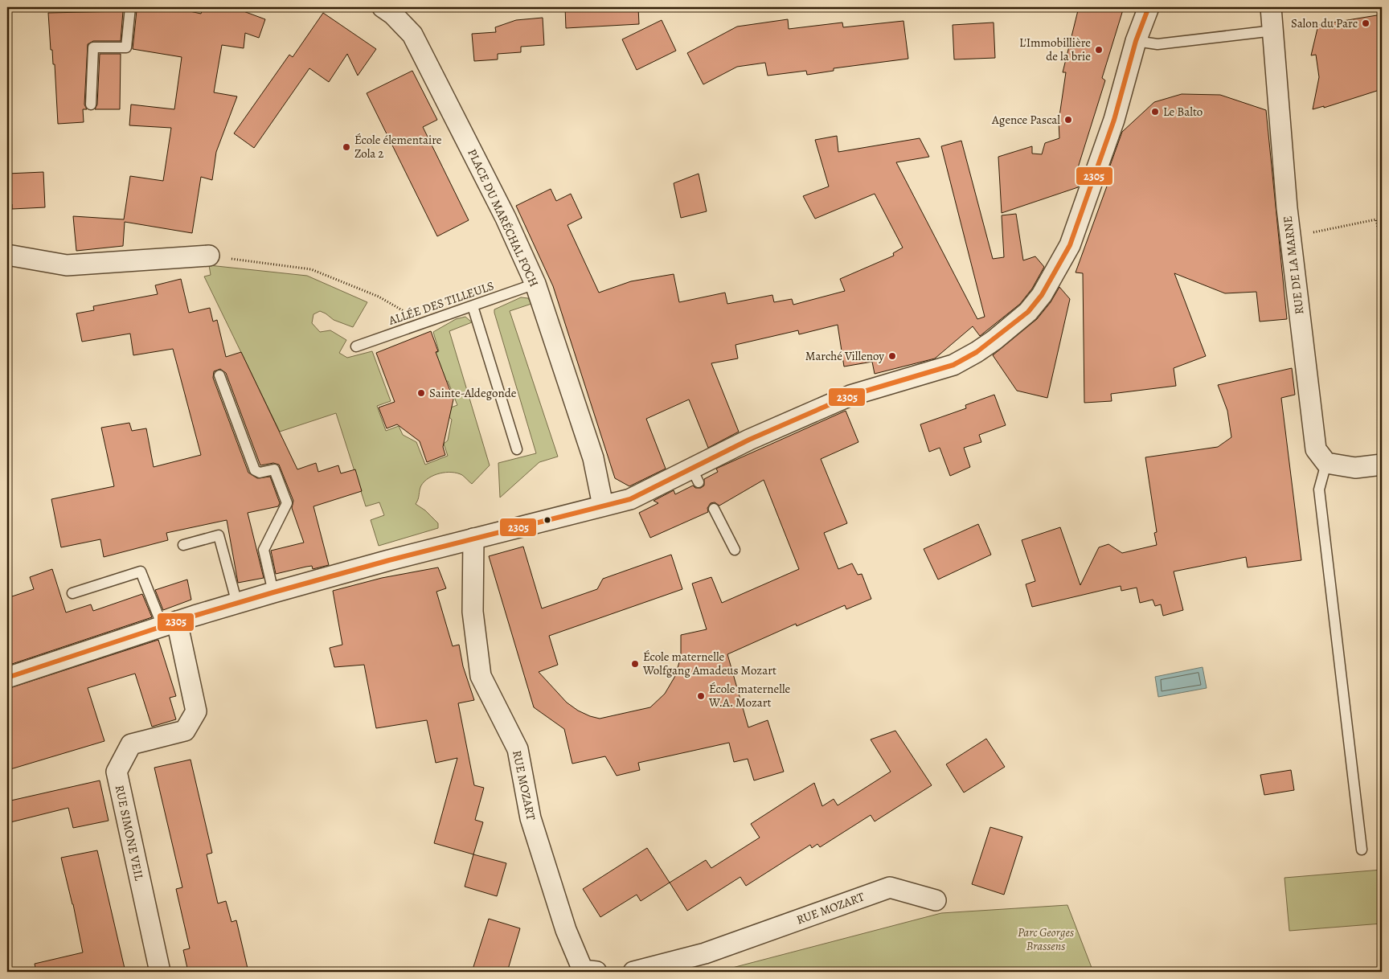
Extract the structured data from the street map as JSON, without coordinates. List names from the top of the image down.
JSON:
{
  "streets": {
    "street": [
      "PLACE DU MARÉCHAL FOCH",
      "RUE DE LA MARNE",
      "RUE MOZART",
      "RUE SIMONE VEIL"
    ],
    "lane": ["ALLÉE DES TILLEULS"]
  },
  "crossings": [
    ["PLACE DU MARÉCHAL FOCH", "ALLÉE DES TILLEULS"]
  ],
  "parks": ["Parc Georges Brassens"],
  "places": [
    "Salon du Parc",
    "L'Immobillière de la brie",
    "Le Balto",
    "Agence Pascal",
    "École élementaire Zola 2",
    "Marché Villenoy",
    "Sainte-Aldegonde",
    "École maternelle Wolfgang Amadeus Mozart",
    "École maternelle W.A. Mozart"
  ],
  "lines": ["transit line 2305"]
}
